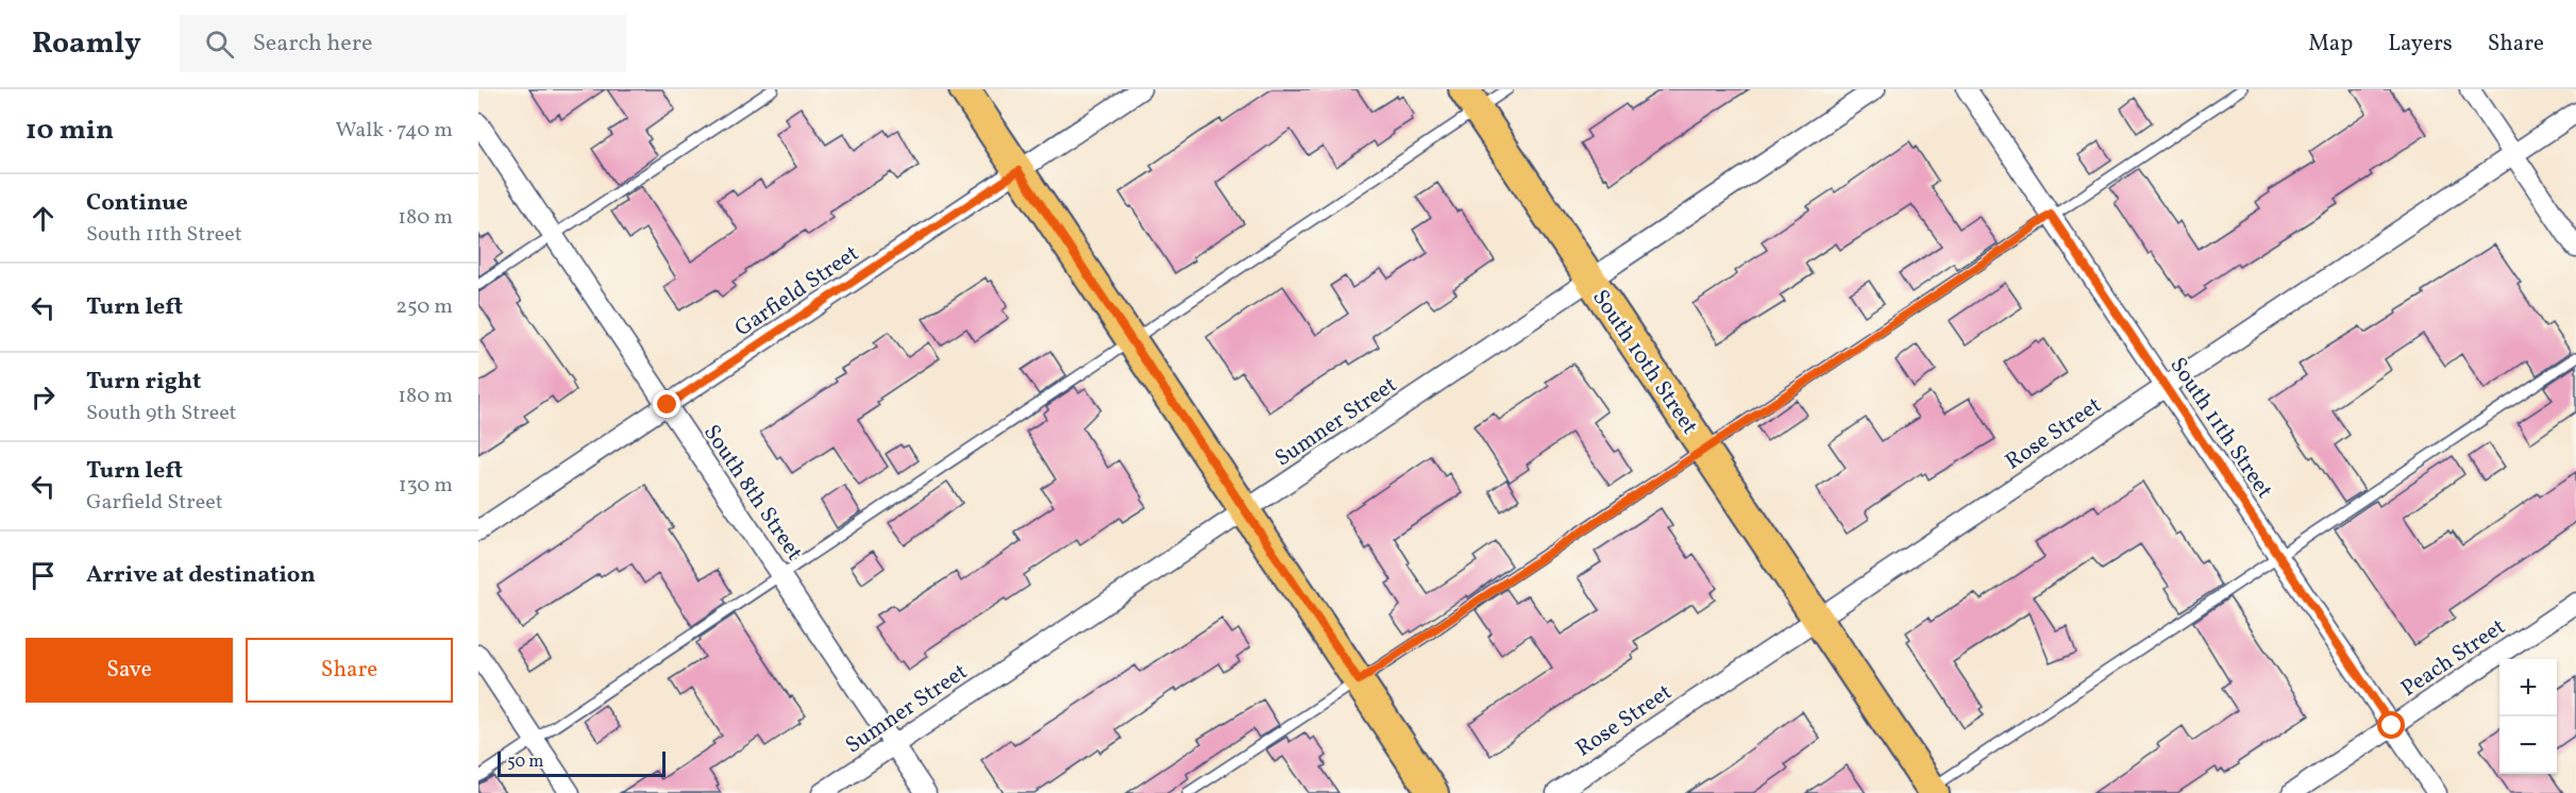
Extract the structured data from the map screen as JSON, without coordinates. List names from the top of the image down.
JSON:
{
  "streets": {
    "main road": ["South 10th Street"],
    "street": [
      "Garfield Street",
      "Sumner Street",
      "South 11th Street",
      "Rose Street",
      "South 8th Street",
      "Peach Street"
    ]
  },
  "crossings": [
    ["Garfield Street", "South 8th Street"],
    ["South 10th Street", "Sumner Street"],
    ["South 10th Street", "Rose Street"],
    ["Sumner Street", "South 8th Street"],
    ["South 11th Street", "Rose Street"],
    ["South 11th Street", "Peach Street"]
  ],
  "scale_bar": "50 m",
  "page": {
    "header": "Roamly",
    "search": "Search here",
    "nav": ["Map", "Layers", "Share"],
    "heading": ["10 min", "Walk · 740 m"],
    "list": [
      ["Continue", "South 11th Street", "180 m"],
      ["Turn left", "250 m"],
      ["Turn right", "South 9th Street", "180 m"],
      ["Turn left", "Garfield Street", "130 m"],
      "Arrive at destination"
    ],
    "buttons": ["Save", "Share"],
    "map_buttons": ["+", "−"],
    "scale": "50 m"
  }
}
